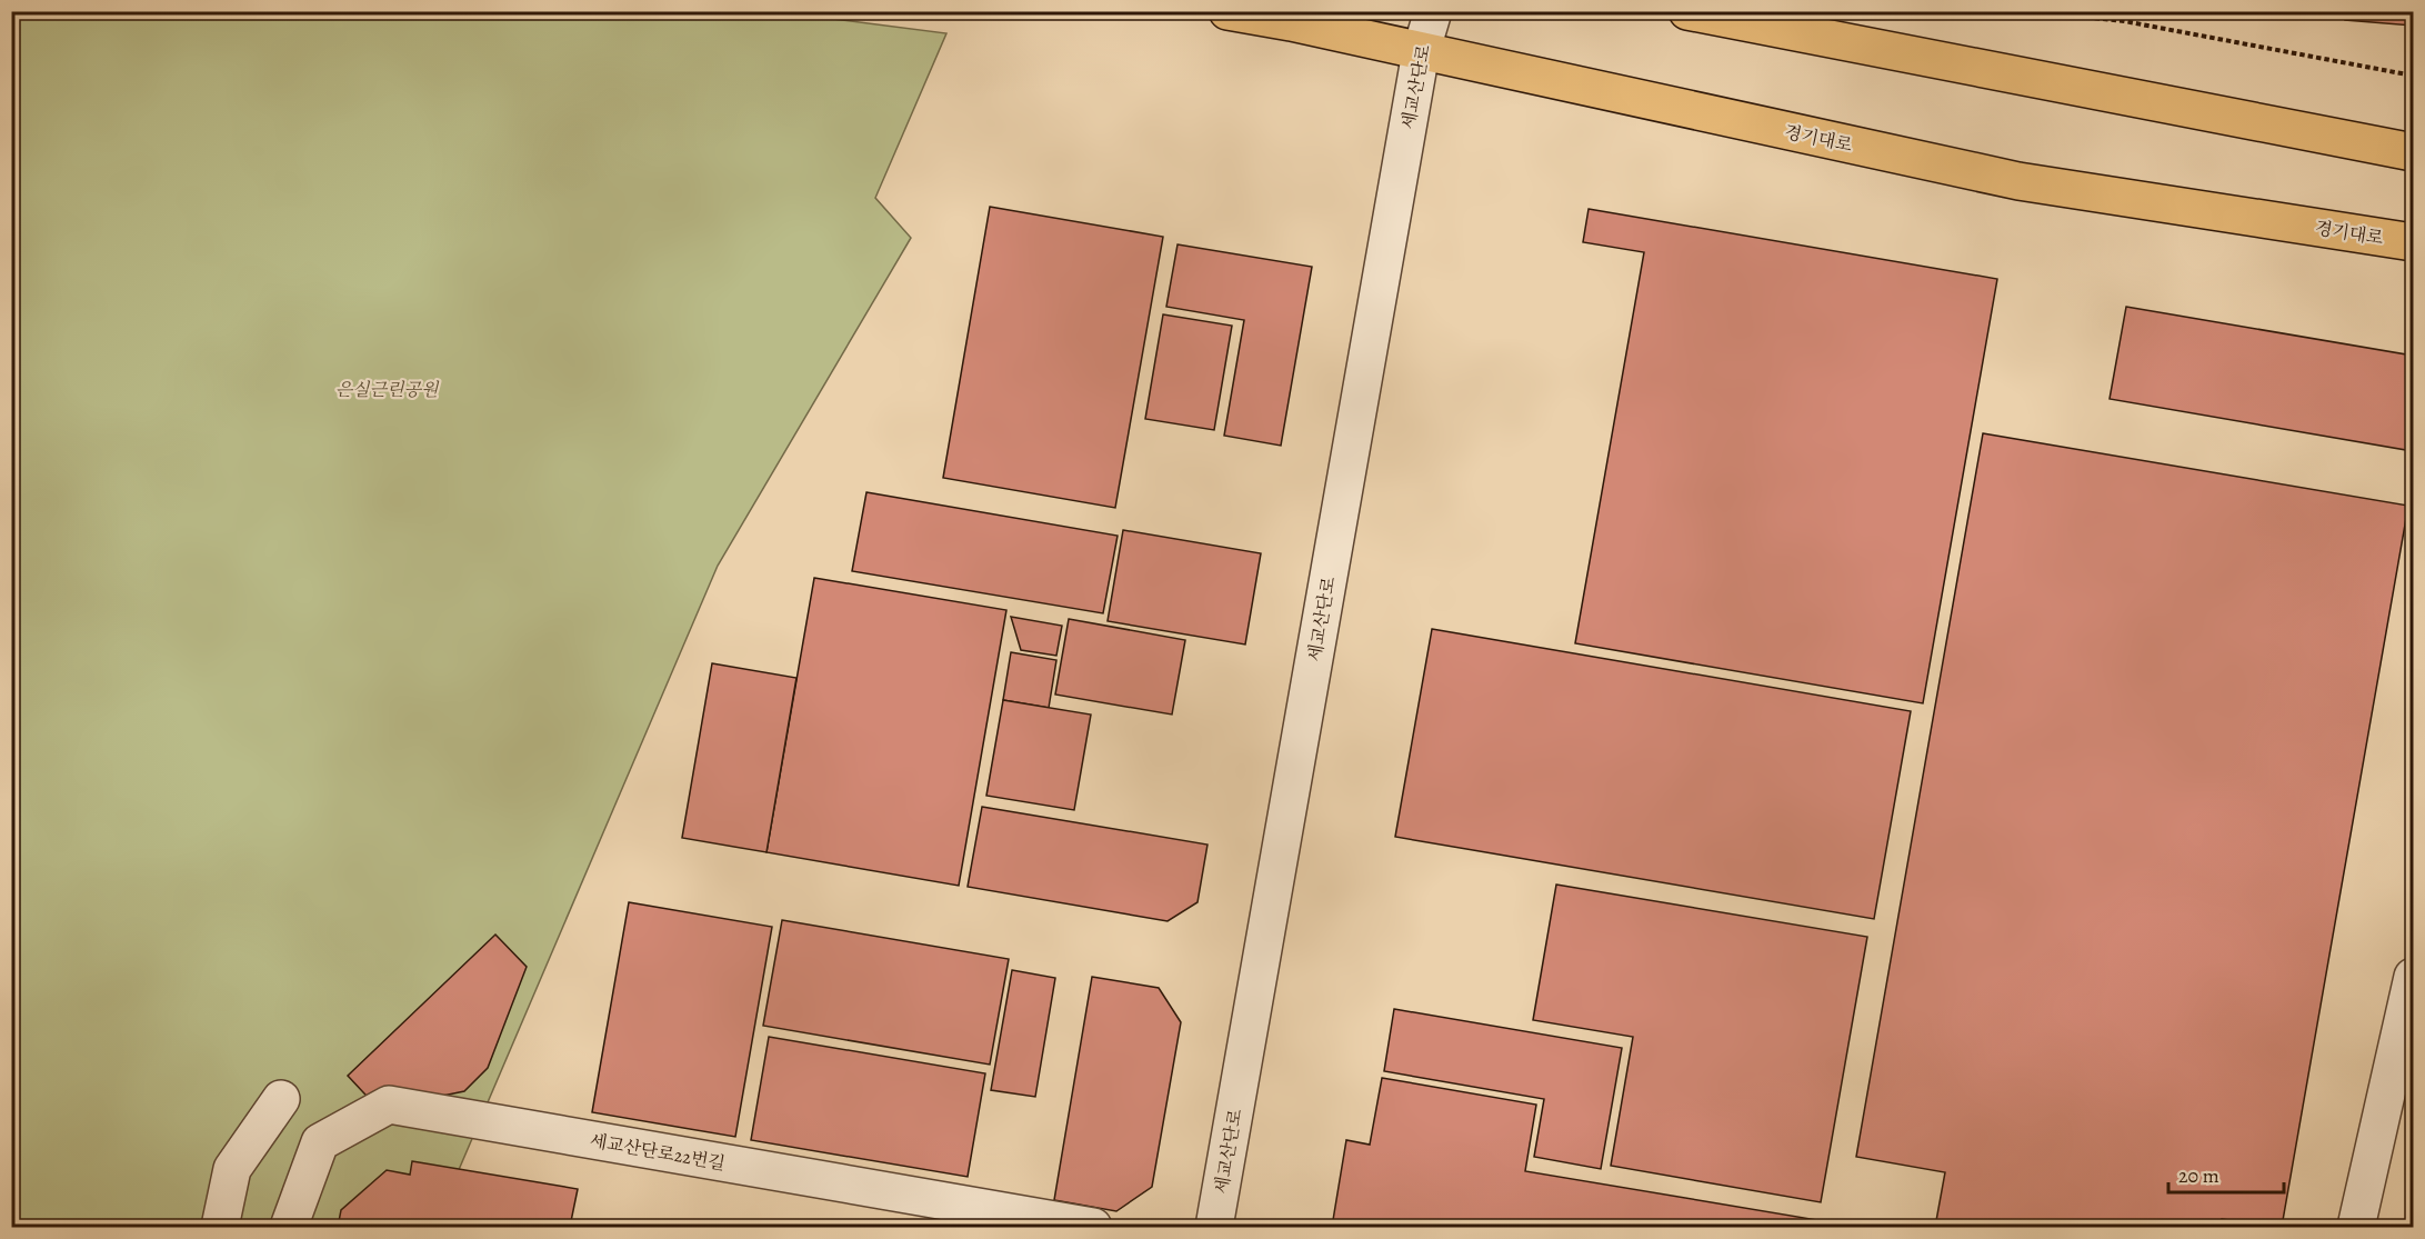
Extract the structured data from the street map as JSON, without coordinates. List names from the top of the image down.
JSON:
{
  "streets": {
    "main road": ["경기대로"],
    "street": ["세교산단로", "세교산단로22번길"]
  },
  "crossings": [
    ["세교산단로", "경기대로"]
  ],
  "parks": ["은실근린공원"],
  "scale_bar": "20 m"
}
